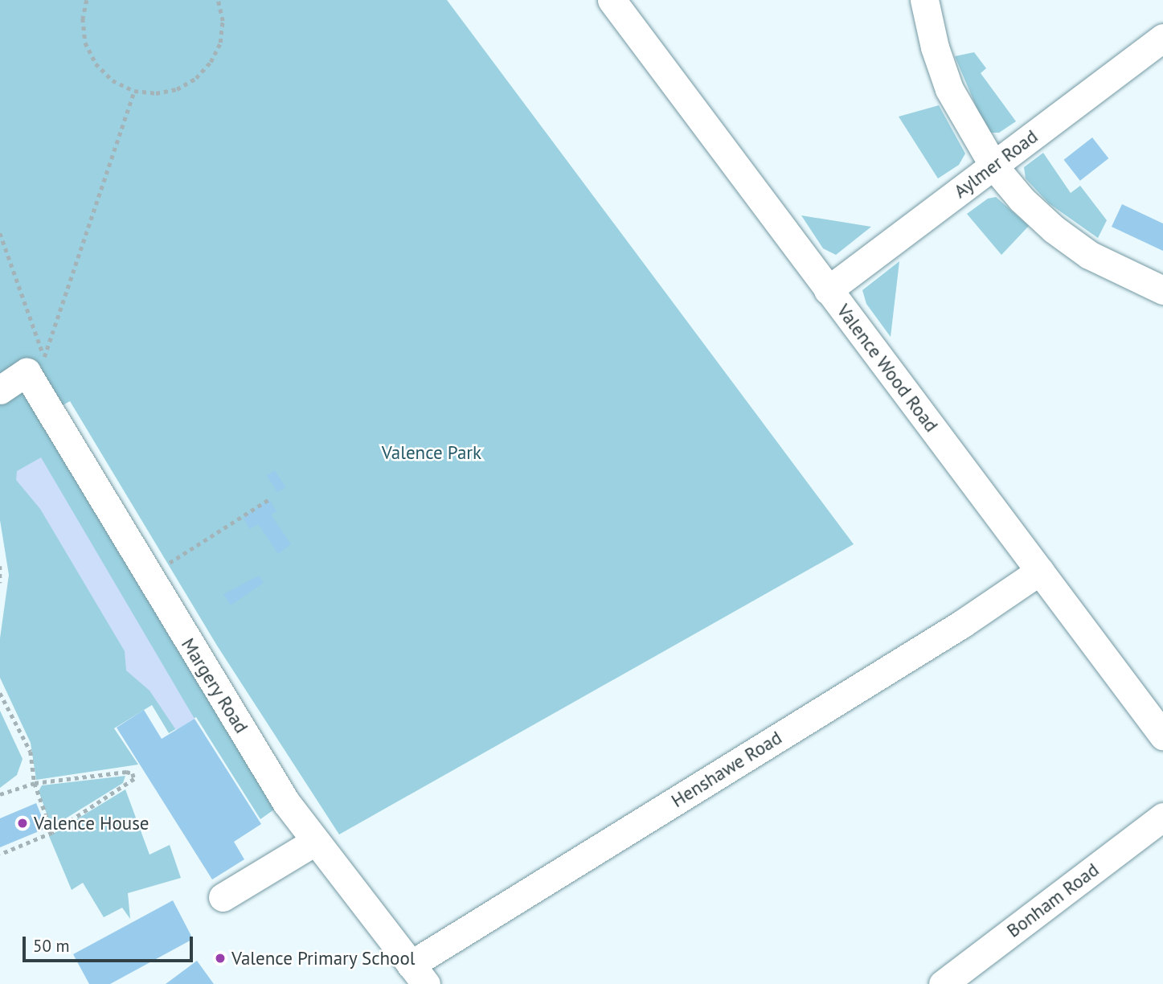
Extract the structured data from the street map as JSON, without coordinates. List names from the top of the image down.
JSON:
{
  "streets": {
    "street": [
      "Aylmer Road",
      "Valence Wood Road",
      "Margery Road",
      "Henshawe Road",
      "Bonham Road"
    ]
  },
  "crossings": [
    ["Aylmer Road", "Valence Wood Road"],
    ["Valence Wood Road", "Henshawe Road"],
    ["Margery Road", "Henshawe Road"]
  ],
  "parks": ["Valence Park"],
  "places": ["Valence House", "Valence Primary School"],
  "scale_bar": "50 m"
}
